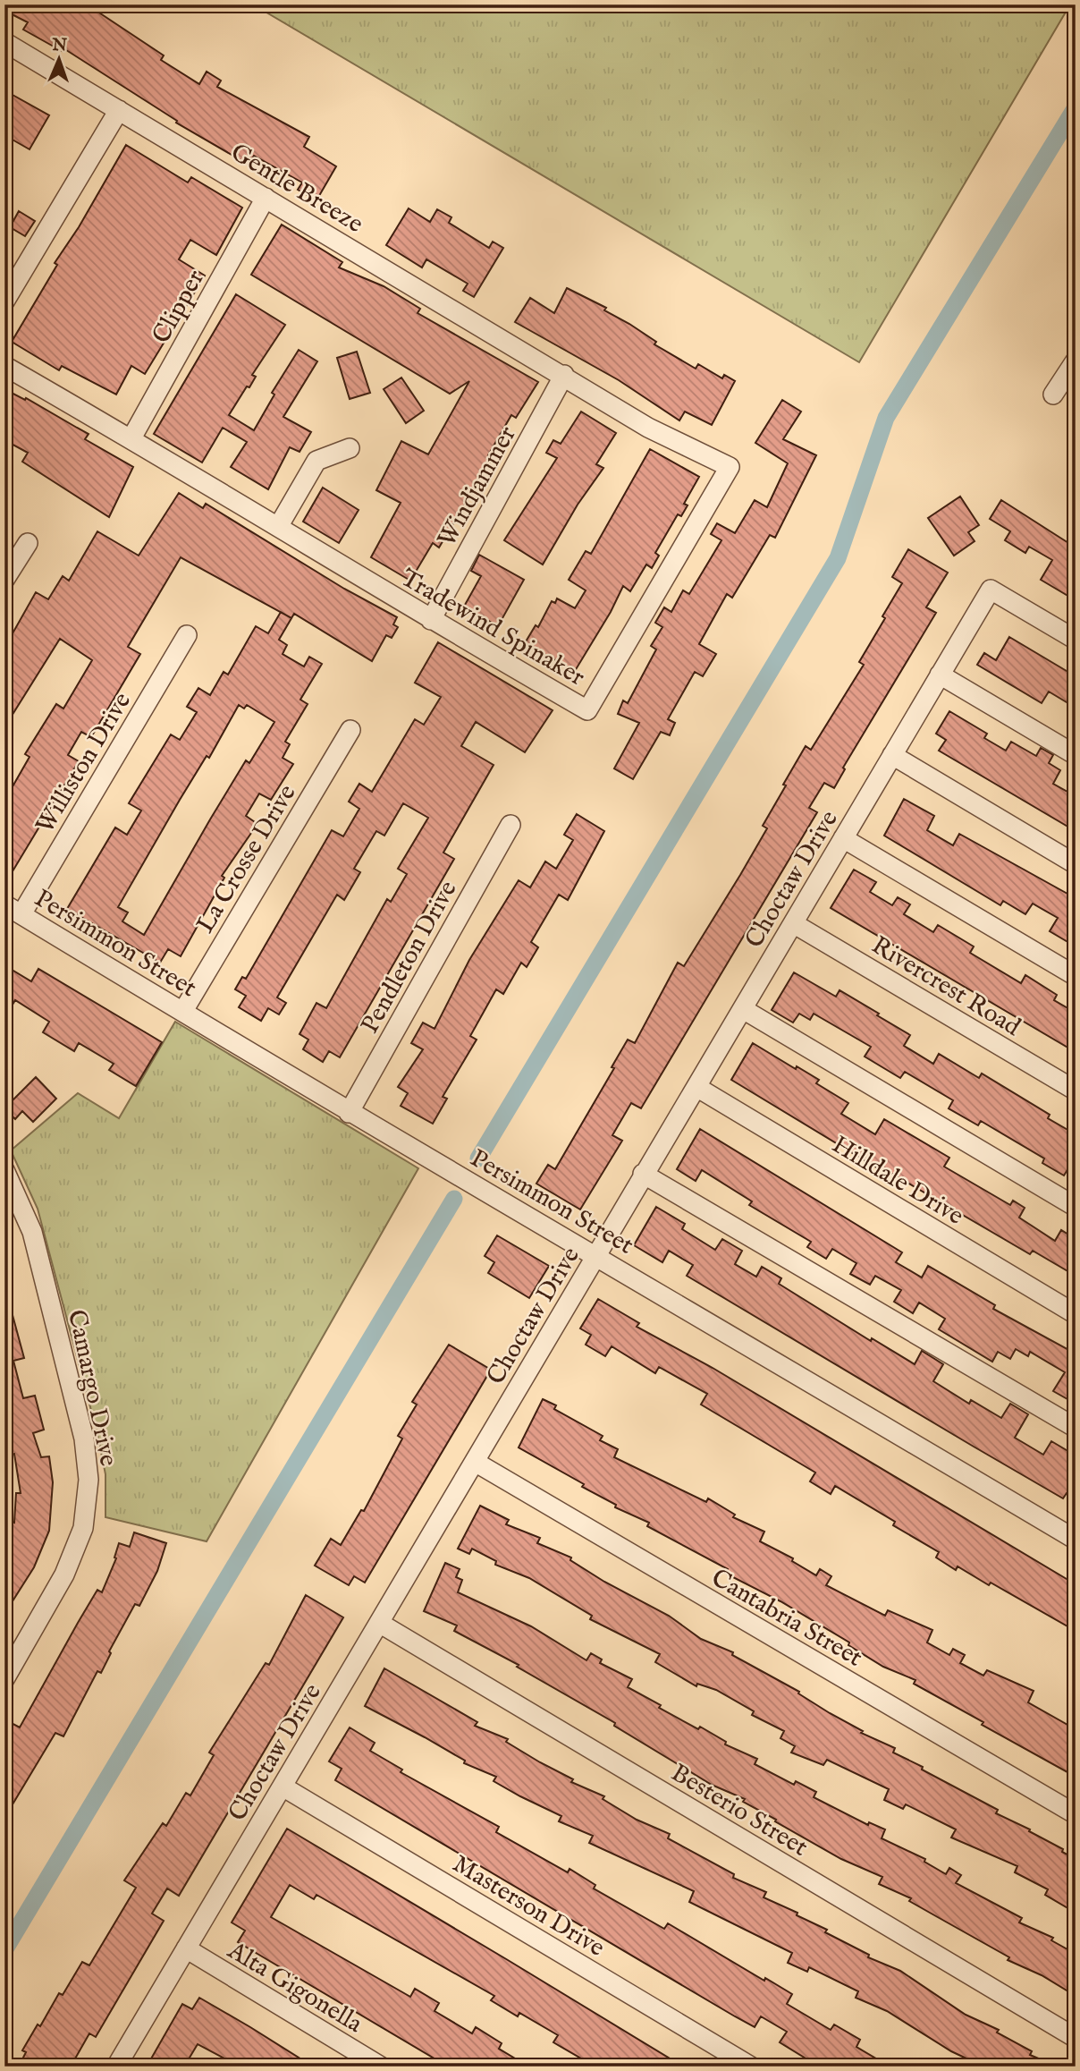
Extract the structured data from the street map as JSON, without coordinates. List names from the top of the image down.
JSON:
{
  "streets": {
    "street": [
      "Gentle Breeze",
      "Clipper",
      "Windjammer",
      "Tradewind Spinaker",
      "Williston Drive",
      "La Crosse Drive",
      "Choctaw Drive",
      "Persimmon Street",
      "Pendleton Drive",
      "Rivercrest Road",
      "Hilldale Drive",
      "Camargo Drive",
      "Cantabria Street",
      "Besterio Street",
      "Masterson Drive",
      "Alta Gigonella"
    ]
  },
  "crossings": [
    ["Gentle Breeze", "Clipper"],
    ["Gentle Breeze", "Windjammer"],
    ["Gentle Breeze", "Tradewind Spinaker"],
    ["Clipper", "Tradewind Spinaker"],
    ["Windjammer", "Tradewind Spinaker"],
    ["Williston Drive", "Persimmon Street"],
    ["La Crosse Drive", "Persimmon Street"],
    ["Choctaw Drive", "Persimmon Street"],
    ["Choctaw Drive", "Rivercrest Road"],
    ["Choctaw Drive", "Hilldale Drive"],
    ["Choctaw Drive", "Cantabria Street"],
    ["Choctaw Drive", "Besterio Street"],
    ["Choctaw Drive", "Masterson Drive"],
    ["Choctaw Drive", "Alta Gigonella"],
    ["Persimmon Street", "Pendleton Drive"]
  ],
  "north": "top"
}
